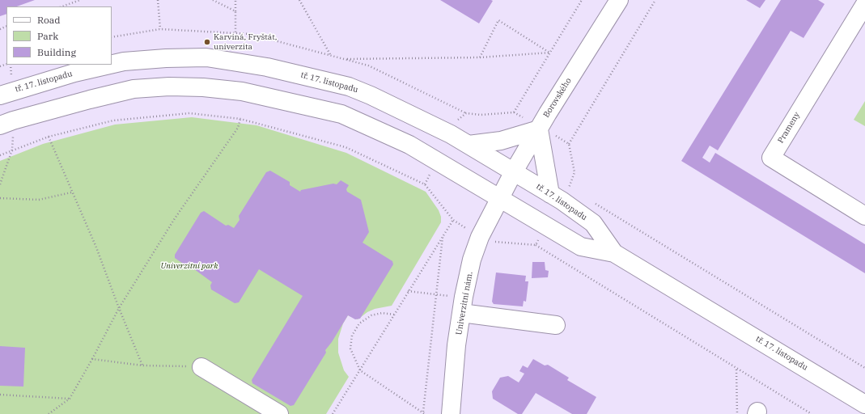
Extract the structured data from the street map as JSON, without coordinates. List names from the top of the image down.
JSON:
{
  "streets": {
    "main road": [
      "tř. 17. listopadu",
      "Borovského",
      "Prameny",
      "Univerzitní nám."
    ]
  },
  "crossings": [
    ["tř. 17. listopadu", "Borovského"],
    ["tř. 17. listopadu", "Univerzitní nám."],
    ["Borovského", "Univerzitní nám."]
  ],
  "parks": ["Univerzitní park"],
  "places": ["Karviná, Fryštát, univerzita"],
  "legend": ["Road", "Park", "Building"]
}
